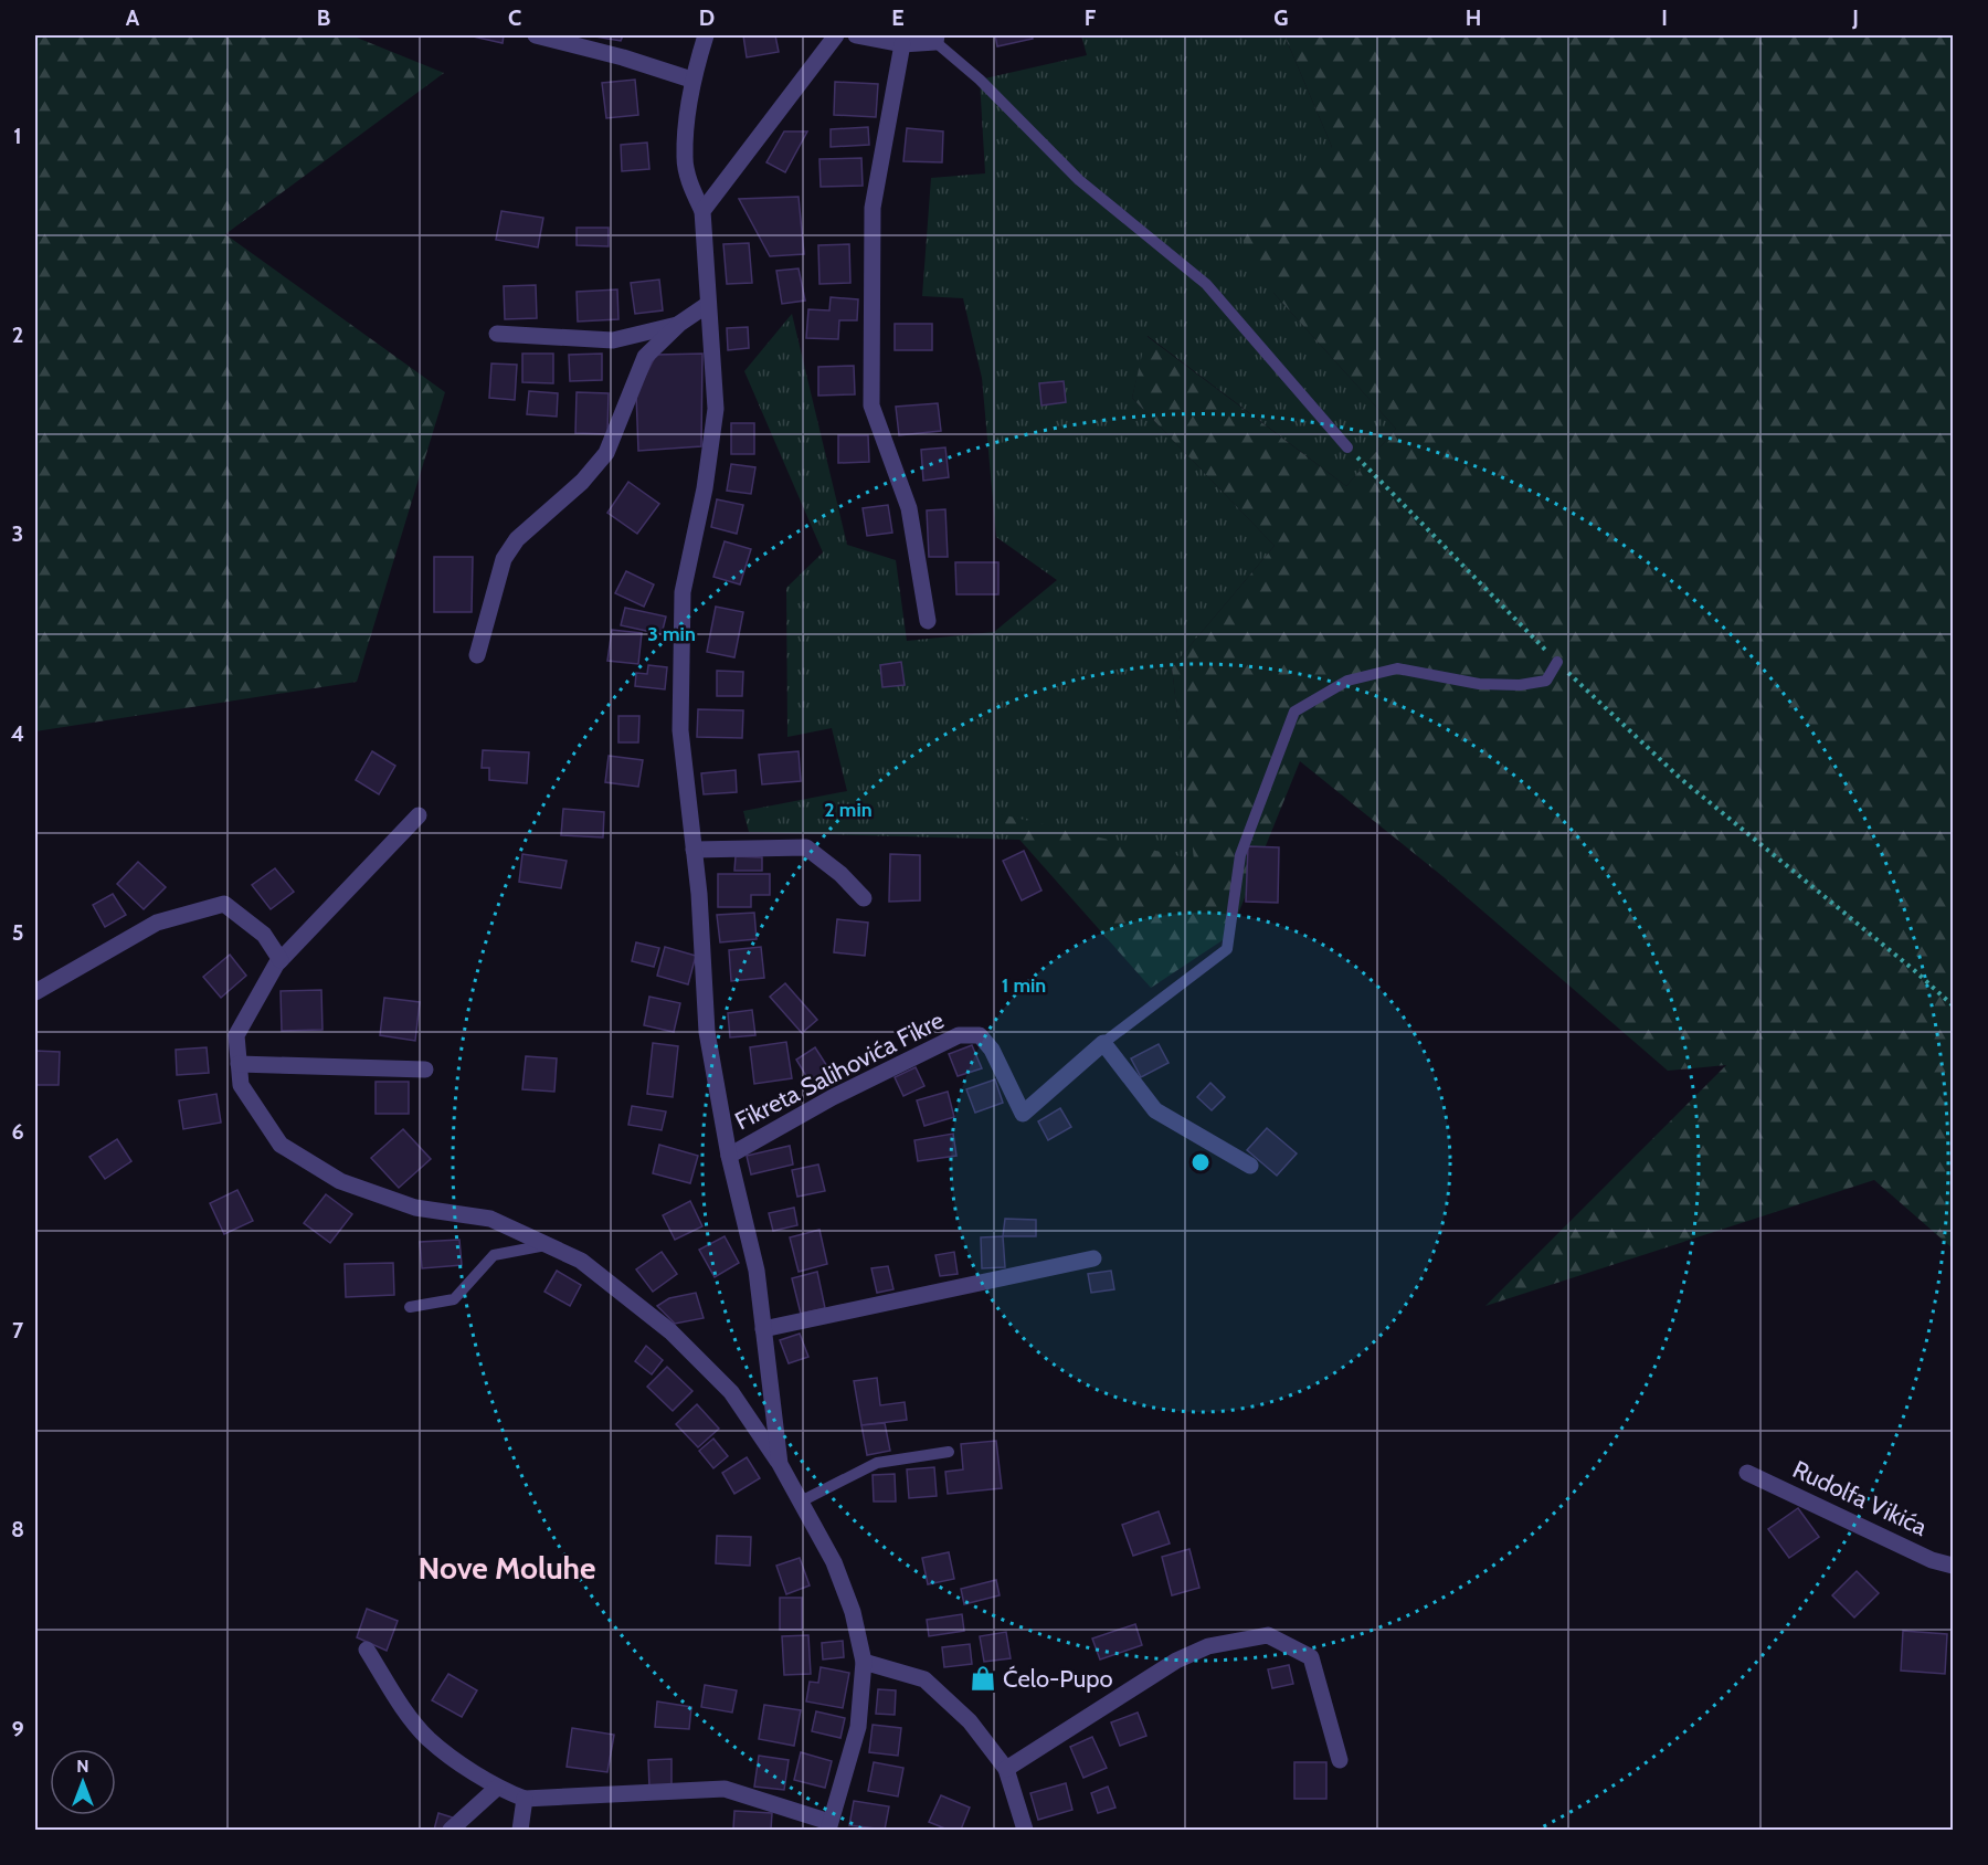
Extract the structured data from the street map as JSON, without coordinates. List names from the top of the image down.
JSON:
{
  "streets": {
    "street": ["Fikreta Salihovića Fikre", "Rudolfa Vikića"]
  },
  "districts": ["Nove Moluhe"],
  "places": {
    "shop": ["Ćelo-Pupo"]
  },
  "north": "top",
  "grid": {
    "columns": [
      "A",
      "B",
      "C",
      "D",
      "E",
      "F",
      "G",
      "H",
      "I",
      "J"
    ],
    "rows": [
      "1",
      "2",
      "3",
      "4",
      "5",
      "6",
      "7",
      "8",
      "9"
    ]
  },
  "rings": ["3 min", "2 min", "1 min"]
}
